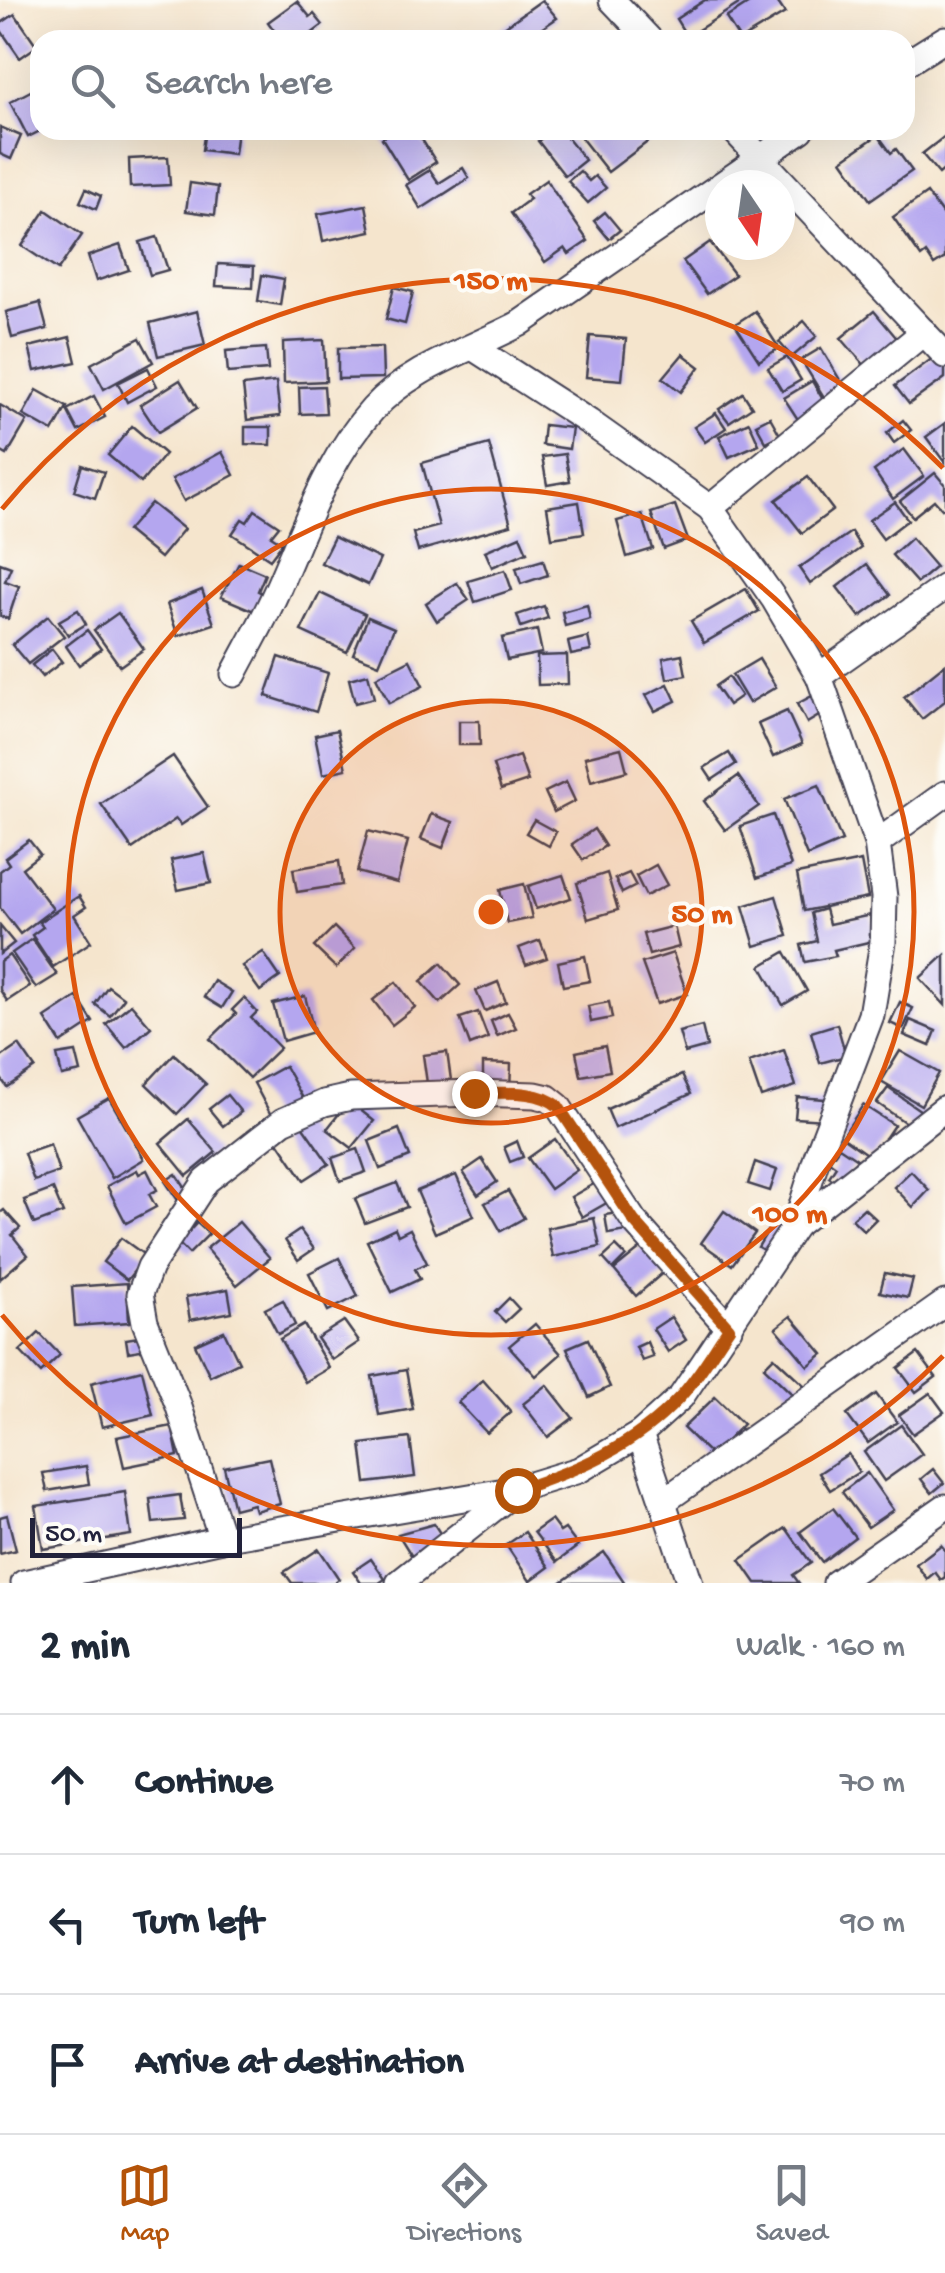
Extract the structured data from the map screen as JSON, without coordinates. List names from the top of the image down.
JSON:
{
  "scale_bar": "50 m",
  "north": "bottom",
  "page": {
    "search": "Search here",
    "scale": "50 m",
    "heading": ["2 min", "Walk · 160 m"],
    "list": [
      ["Continue", "70 m"],
      ["Turn left", "90 m"],
      "Arrive at destination"
    ],
    "nav": ["Map", "Directions", "Saved"]
  },
  "rings": ["150 m", "50 m", "100 m"]
}
